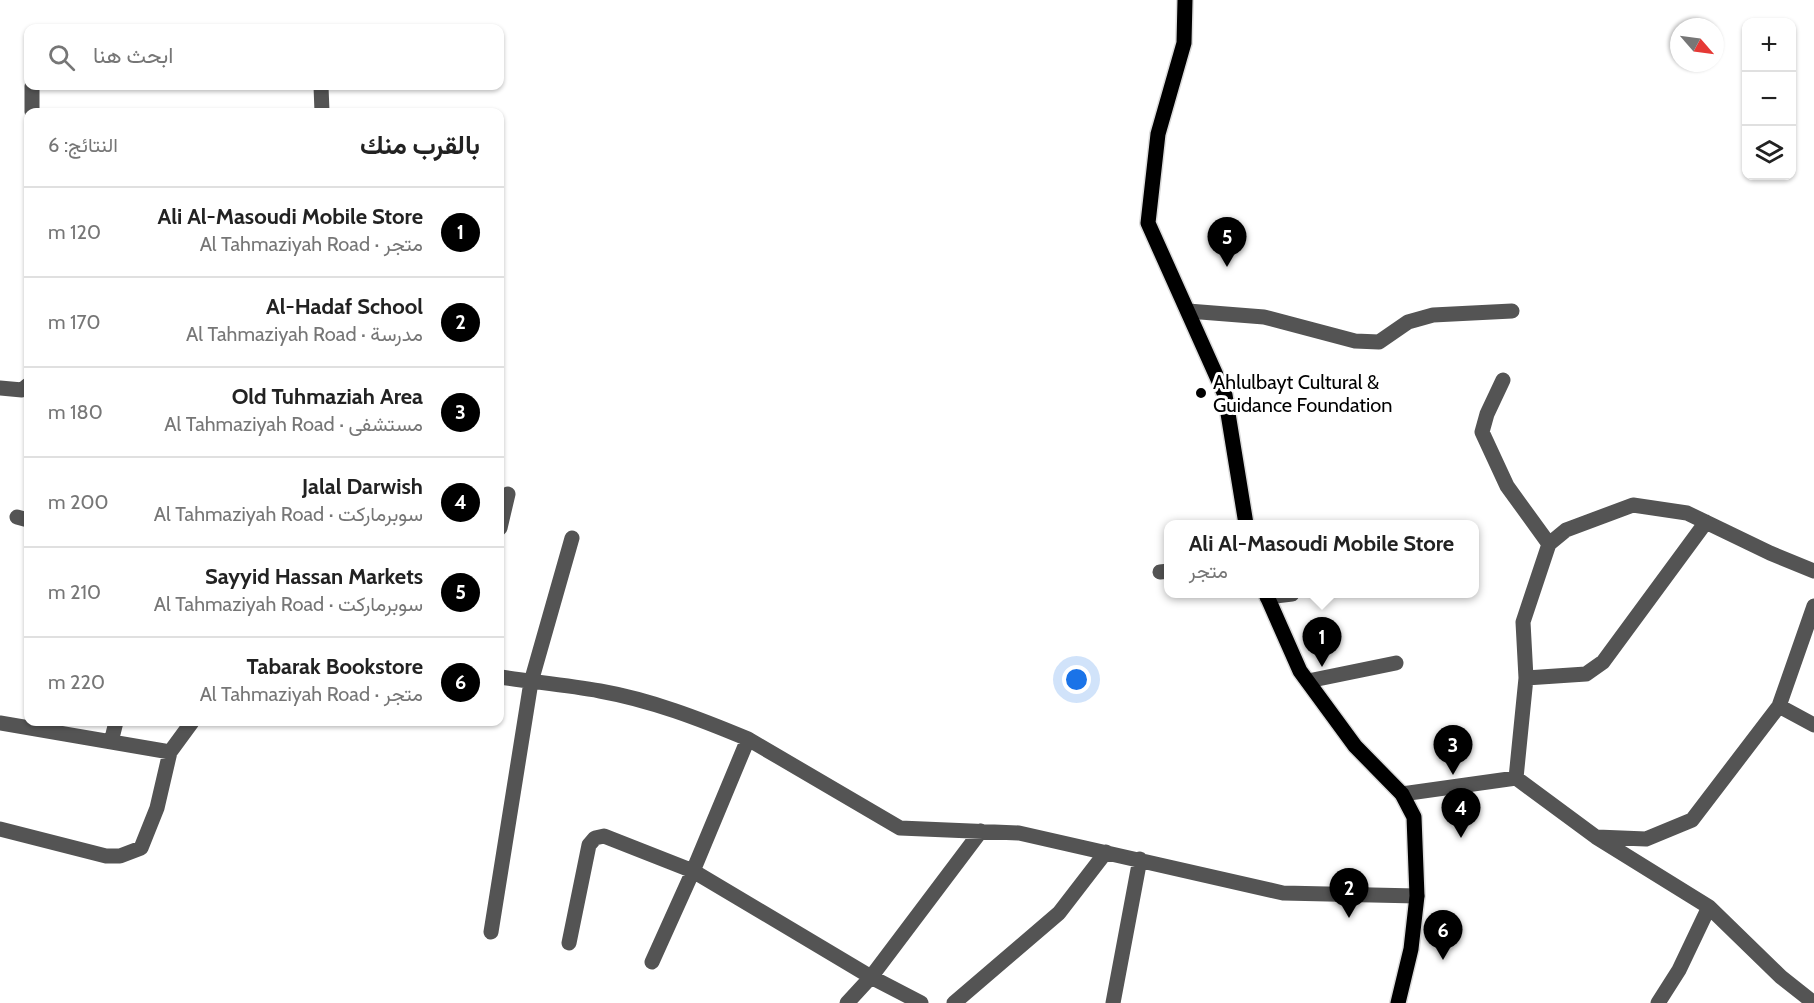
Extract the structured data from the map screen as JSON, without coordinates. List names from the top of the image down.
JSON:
{
  "places": ["Ahlulbayt Cultural & Guidance Foundation"],
  "north": "bottom right",
  "page": {
    "map_buttons": ["+", "−"],
    "search": "ابحث هنا",
    "heading": ["بالقرب منك", "النتائج: 6"],
    "list": [
      {
        "mark": "1",
        "name": "Ali Al-Masoudi Mobile Store",
        "note": "متجر · Al Tahmaziyah Road",
        "value": "120 m"
      },
      {
        "mark": "2",
        "name": "Al-Hadaf School",
        "note": "مدرسة · Al Tahmaziyah Road",
        "value": "170 m"
      },
      {
        "mark": "3",
        "name": "Old Tuhmaziah Area",
        "note": "مستشفى · Al Tahmaziyah Road",
        "value": "180 m"
      },
      {
        "mark": "4",
        "name": "Jalal Darwish",
        "note": "سوبرماركت · Al Tahmaziyah Road",
        "value": "200 m"
      },
      {
        "mark": "5",
        "name": "Sayyid Hassan Markets",
        "note": "سوبرماركت · Al Tahmaziyah Road",
        "value": "210 m"
      },
      {
        "mark": "6",
        "name": "Tabarak Bookstore",
        "note": "متجر · Al Tahmaziyah Road",
        "value": "220 m"
      }
    ],
    "pins": [
      "5",
      "1",
      "3",
      "4",
      "2",
      "6"
    ],
    "popup": ["Ali Al-Masoudi Mobile Store", "متجر"]
  }
}
